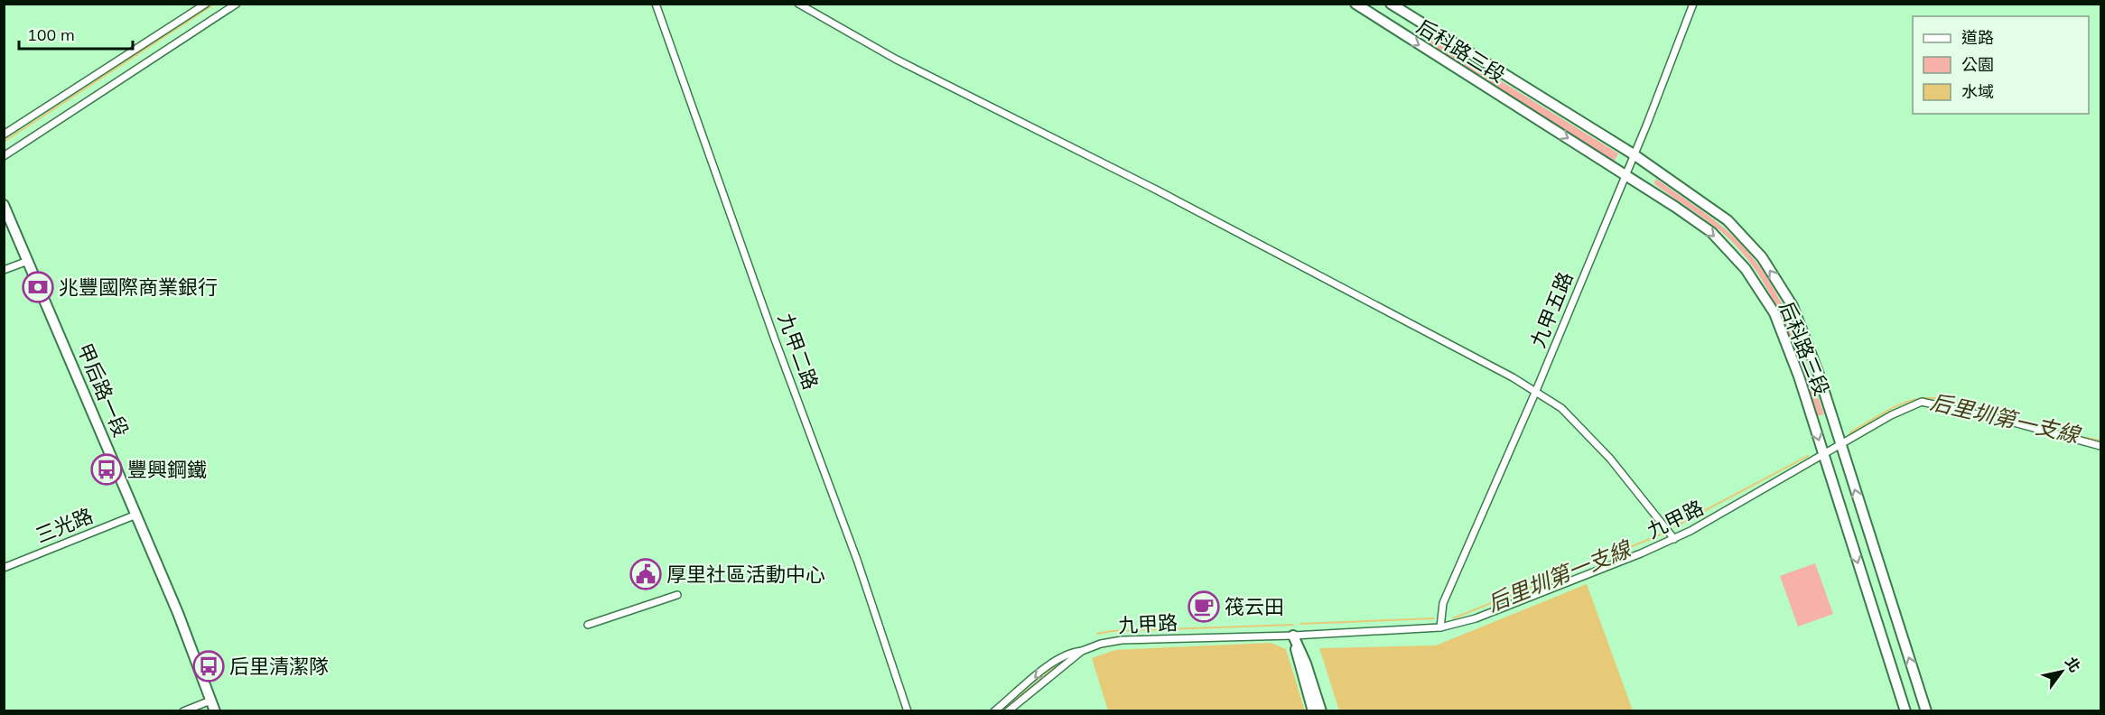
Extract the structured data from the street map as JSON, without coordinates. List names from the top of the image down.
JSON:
{
  "streets": {
    "street": [
      "后科路三段",
      "九甲五路",
      "九甲二路",
      "甲后路一段",
      "九甲路",
      "三光路"
    ]
  },
  "crossings": [
    ["后科路三段", "九甲五路"],
    ["后科路三段", "九甲路"],
    ["九甲五路", "九甲路"],
    ["甲后路一段", "三光路"]
  ],
  "water": ["后里圳第一支線"],
  "places": {
    "bank": ["兆豐國際商業銀行"],
    "bus stop": ["豐興鋼鐵", "后里清潔隊"],
    "public building": ["厚里社區活動中心"],
    "cafe": ["筏云田"]
  },
  "legend": ["道路", "公園", "水域"],
  "scale_bar": "100 m",
  "north": "top right"
}
